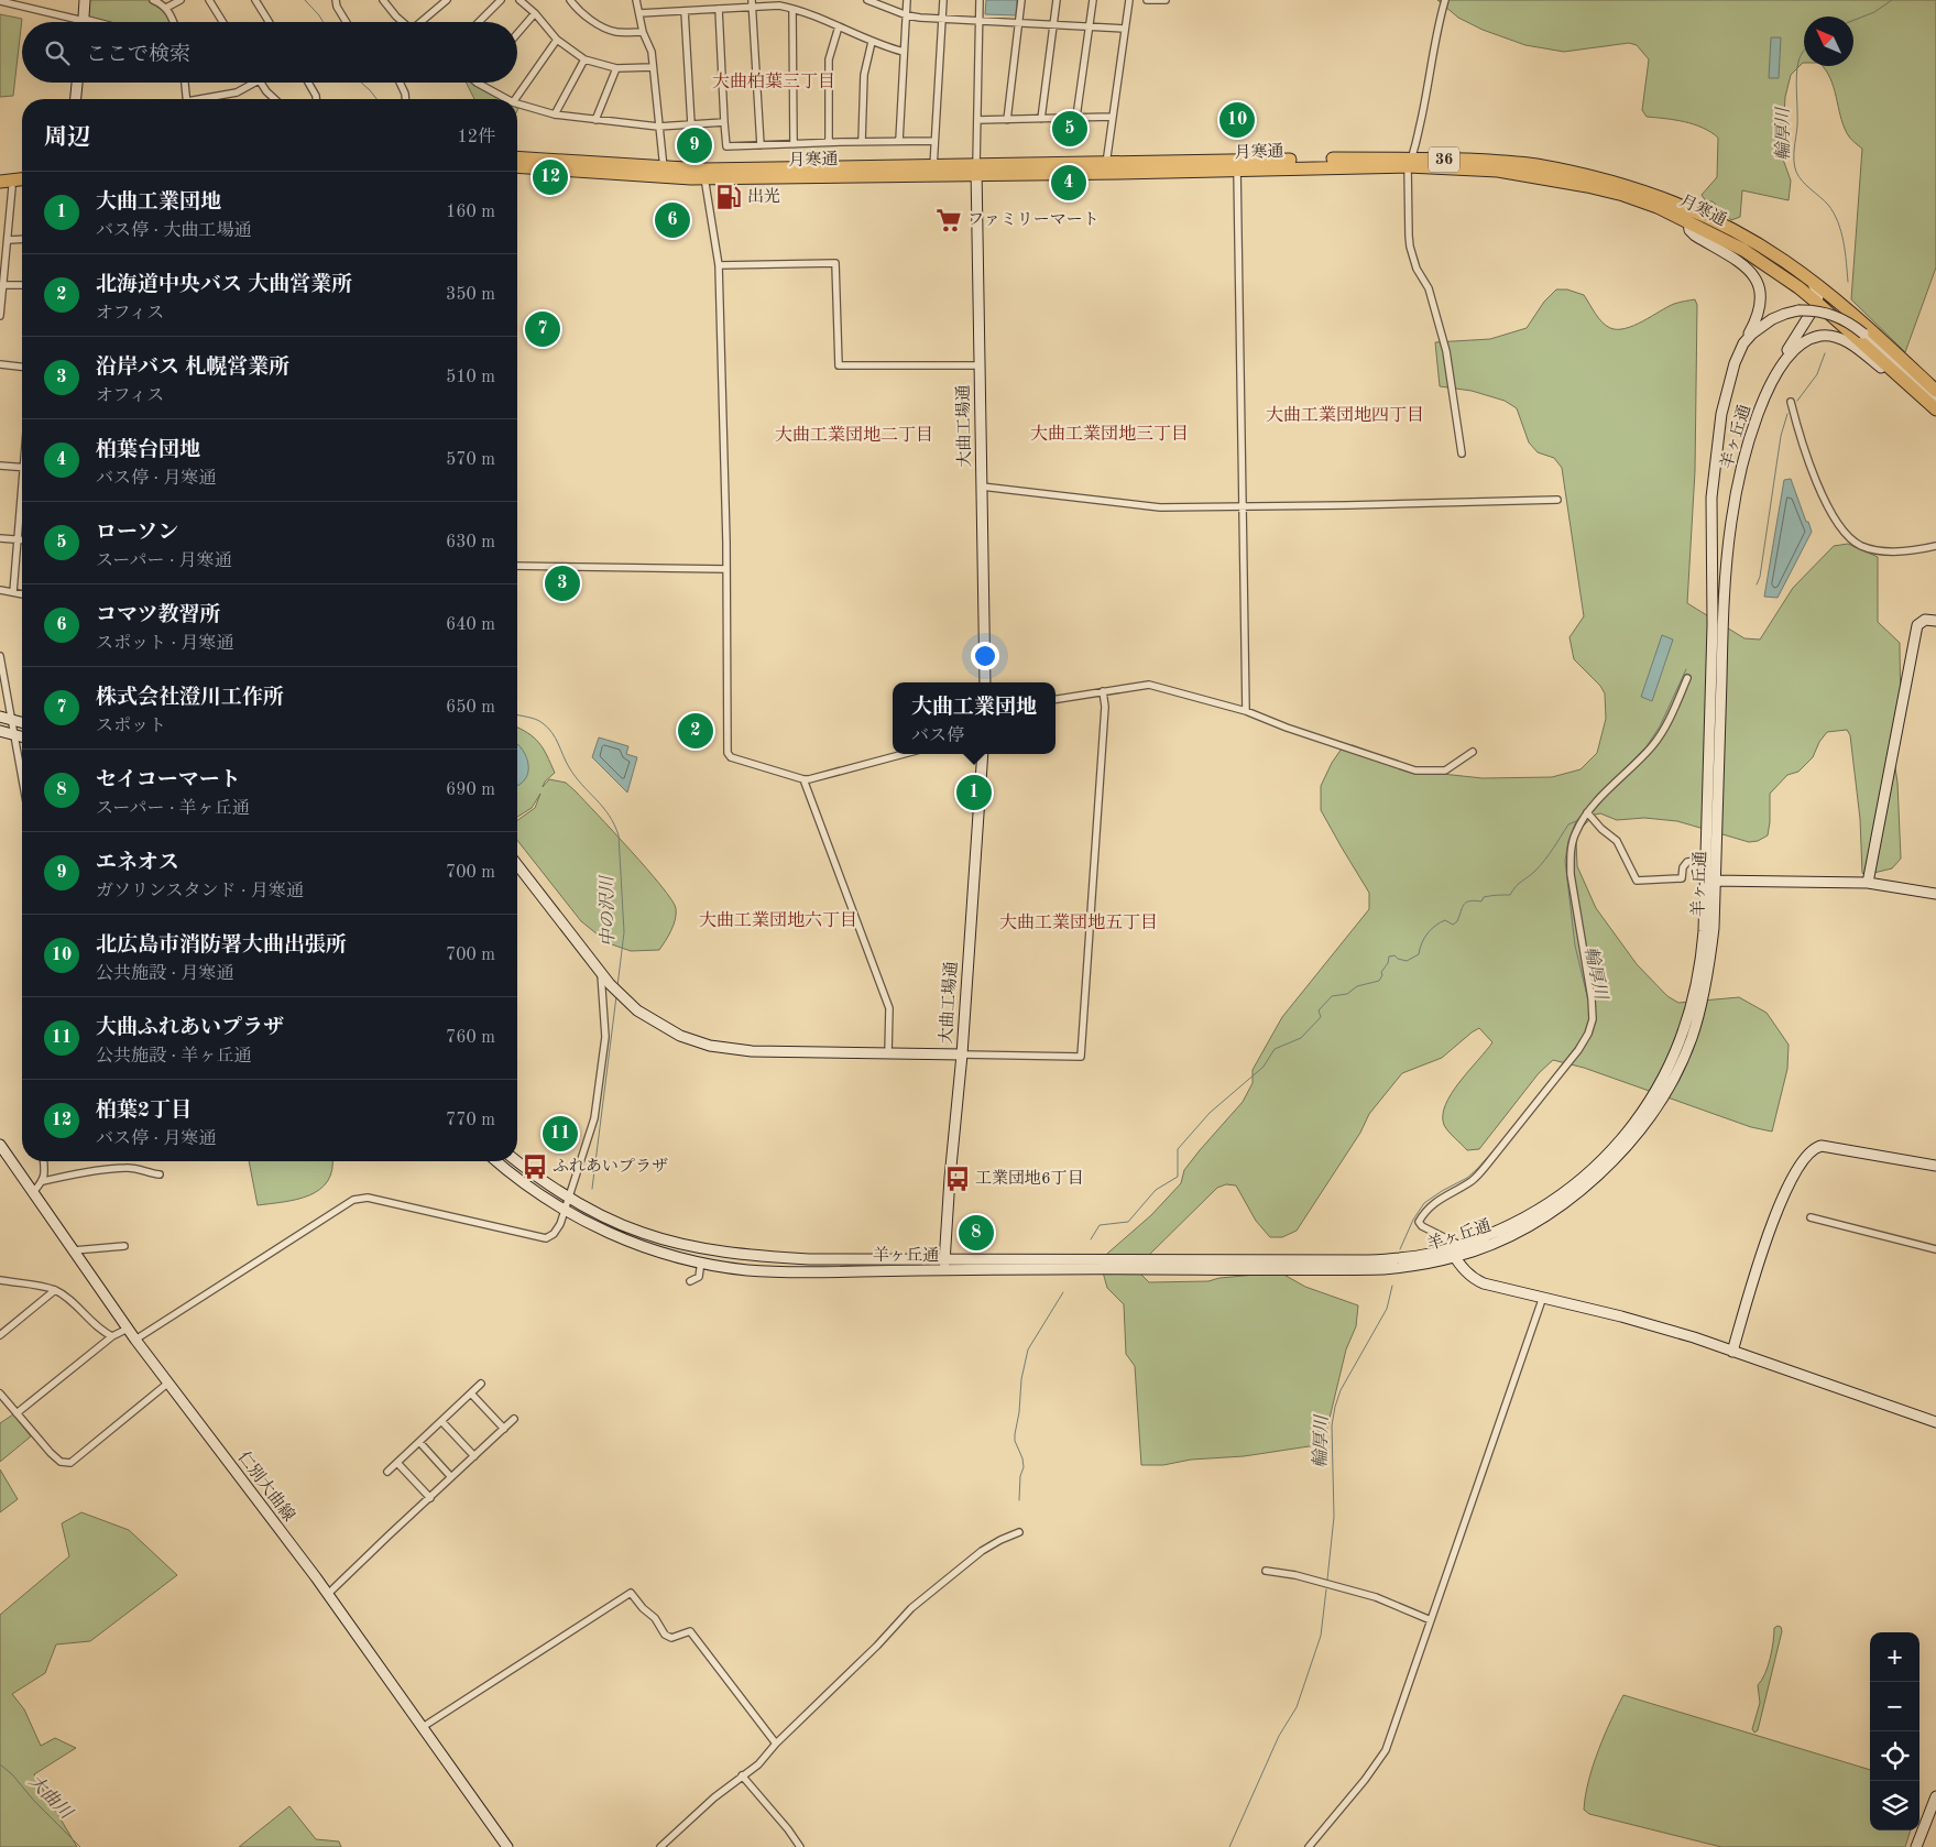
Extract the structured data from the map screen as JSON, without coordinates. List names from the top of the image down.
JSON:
{
  "streets": {
    "highway": ["月寒通", "36"],
    "main road": ["大曲工場通", "羊ヶ丘通", "仁別大曲線"]
  },
  "crossings": [
    ["月寒通", "大曲工場通"],
    ["月寒通", "羊ヶ丘通"],
    ["大曲工場通", "羊ヶ丘通"]
  ],
  "districts": [
    "大曲柏葉三丁目",
    "大曲工業団地四丁目",
    "大曲工業団地三丁目",
    "大曲工業団地二丁目",
    "大曲工業団地六丁目",
    "大曲工業団地五丁目"
  ],
  "water": ["輪厚川", "中の沢川", "大曲川"],
  "places": {
    "fuel station": ["出光"],
    "supermarket": ["ファミリーマート"],
    "bus stop": ["ふれあいプラザ", "工業団地6丁目"]
  },
  "north": "top left",
  "page": {
    "search": "ここで検索",
    "heading": ["周辺", "12件"],
    "pins": [
      "10",
      "5",
      "9",
      "12",
      "4",
      "6",
      "7",
      "3",
      "2",
      "1",
      "11",
      "8"
    ],
    "list": [
      {
        "mark": "1",
        "name": "大曲工業団地",
        "note": "バス停 · 大曲工場通",
        "value": "160 m"
      },
      {
        "mark": "2",
        "name": "北海道中央バス 大曲営業所",
        "note": "オフィス",
        "value": "350 m"
      },
      {
        "mark": "3",
        "name": "沿岸バス 札幌営業所",
        "note": "オフィス",
        "value": "510 m"
      },
      {
        "mark": "4",
        "name": "柏葉台団地",
        "note": "バス停 · 月寒通",
        "value": "570 m"
      },
      {
        "mark": "5",
        "name": "ローソン",
        "note": "スーパー · 月寒通",
        "value": "630 m"
      },
      {
        "mark": "6",
        "name": "コマツ教習所",
        "note": "スポット · 月寒通",
        "value": "640 m"
      },
      {
        "mark": "7",
        "name": "株式会社澄川工作所",
        "note": "スポット",
        "value": "650 m"
      },
      {
        "mark": "8",
        "name": "セイコーマート",
        "note": "スーパー · 羊ヶ丘通",
        "value": "690 m"
      },
      {
        "mark": "9",
        "name": "エネオス",
        "note": "ガソリンスタンド · 月寒通",
        "value": "700 m"
      },
      {
        "mark": "10",
        "name": "北広島市消防署大曲出張所",
        "note": "公共施設 · 月寒通",
        "value": "700 m"
      },
      {
        "mark": "11",
        "name": "大曲ふれあいプラザ",
        "note": "公共施設 · 羊ヶ丘通",
        "value": "760 m"
      },
      {
        "mark": "12",
        "name": "柏葉2丁目",
        "note": "バス停 · 月寒通",
        "value": "770 m"
      }
    ],
    "popup": ["大曲工業団地", "バス停"],
    "map_buttons": ["+", "−"]
  }
}
